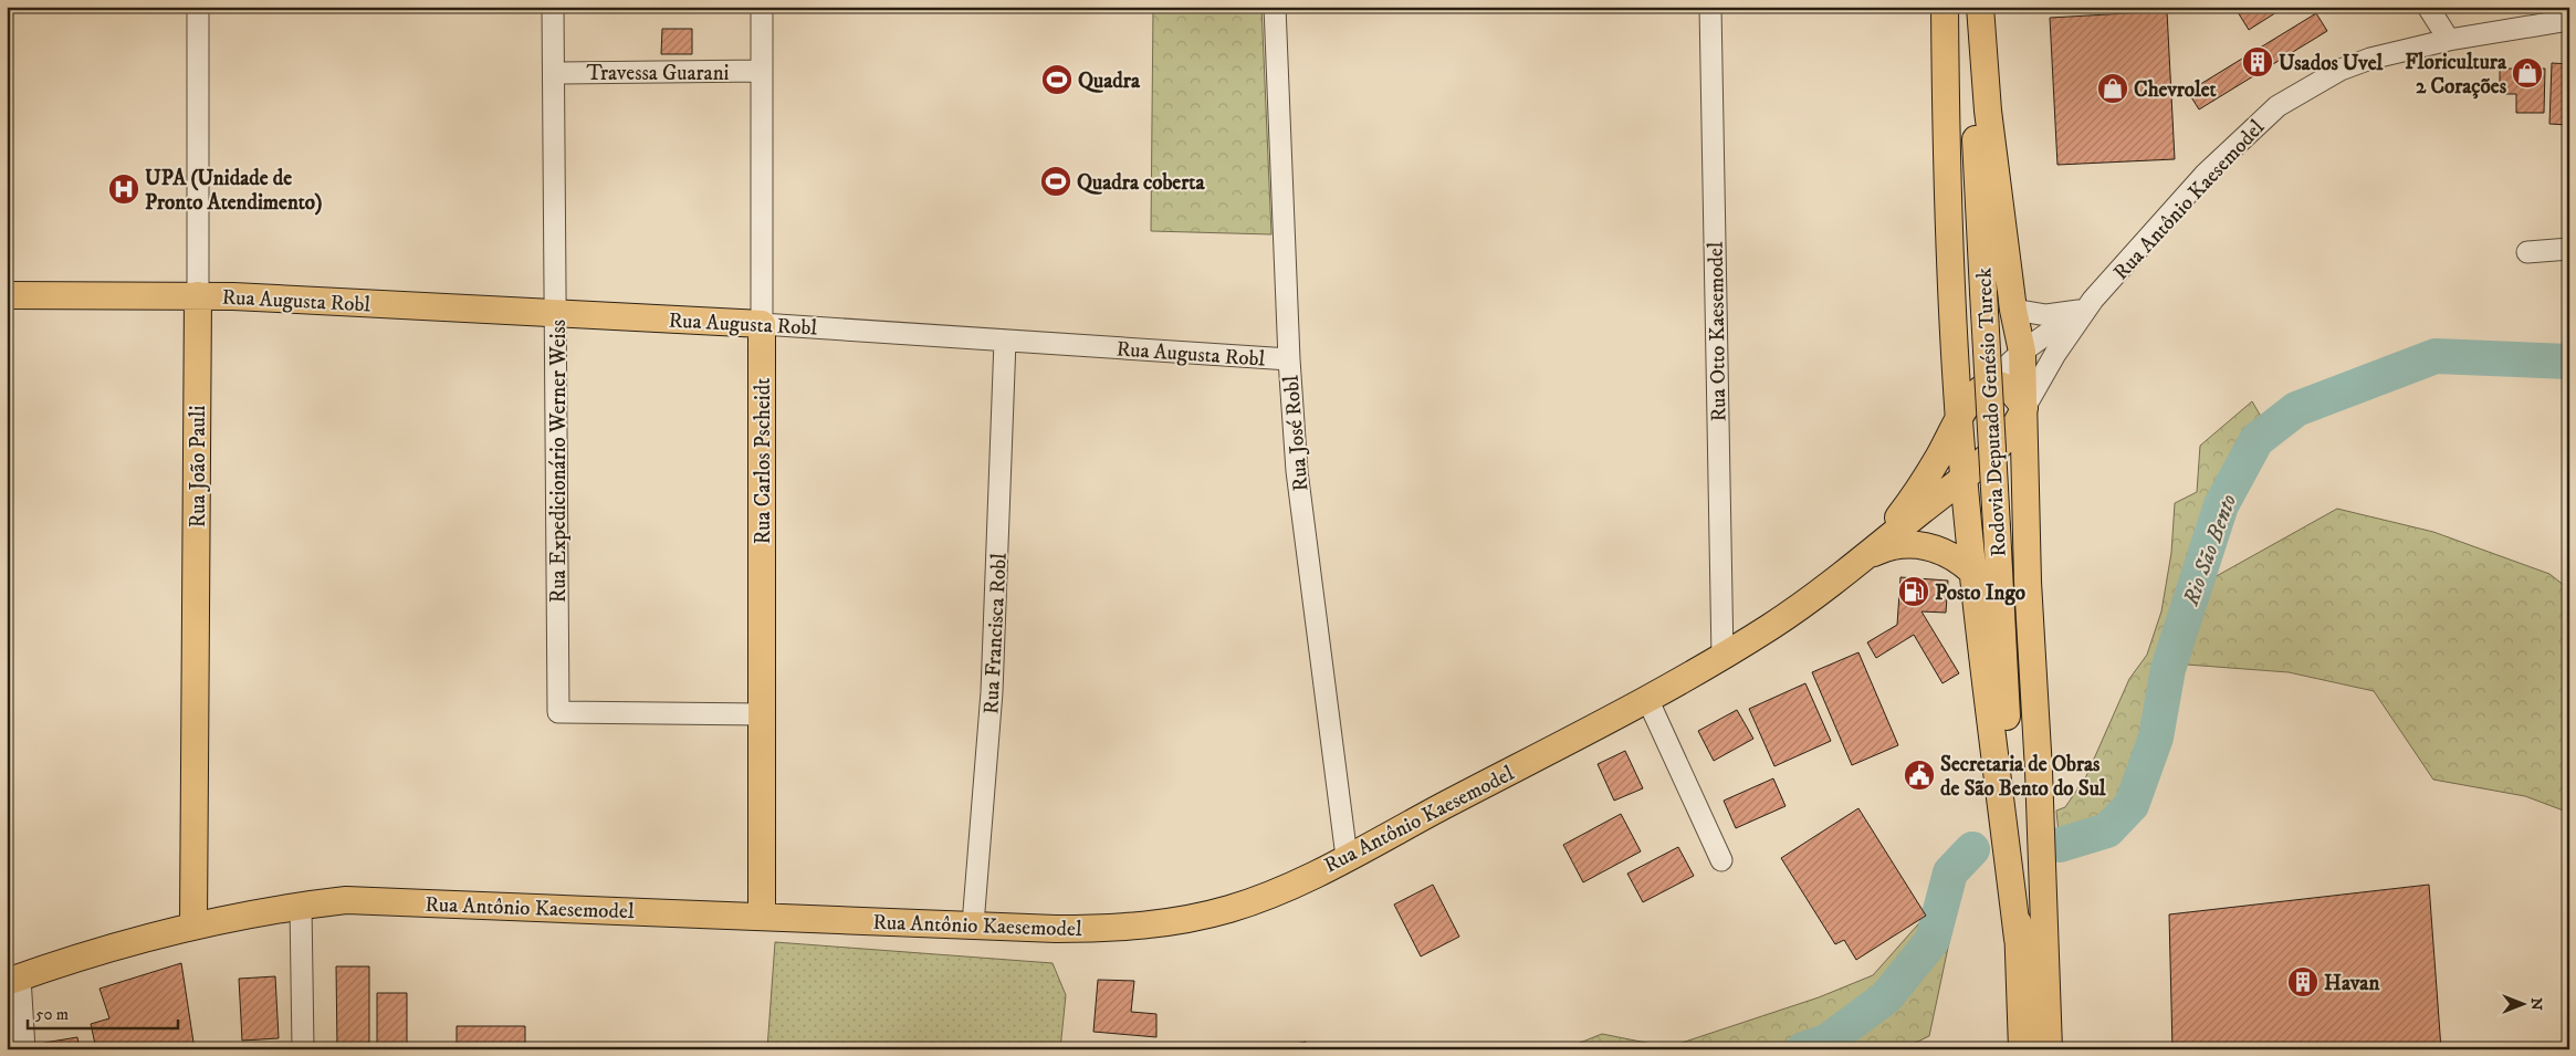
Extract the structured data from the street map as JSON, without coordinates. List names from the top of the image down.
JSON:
{
  "streets": {
    "main road": [
      "Rua Antônio Kaesemodel",
      "Rua Augusta Robl",
      "Rodovia Deputado Genésio Tureck",
      "Rua Carlos Pscheidt",
      "Rua João Pauli"
    ],
    "street": [
      "Travessa Guarani",
      "Rua Otto Kaesemodel",
      "Rua José Robl",
      "Rua Expedicionário Werner Weiss",
      "Rua Francisca Robl"
    ]
  },
  "crossings": [
    ["Travessa Guarani", "Rua Expedicionário Werner Weiss"],
    ["Travessa Guarani", "Rua Carlos Pscheidt"],
    ["Rua Antônio Kaesemodel", "Rua Otto Kaesemodel"],
    ["Rua Antônio Kaesemodel", "Rua José Robl"],
    ["Rua Antônio Kaesemodel", "Rua Carlos Pscheidt"],
    ["Rua Antônio Kaesemodel", "Rua João Pauli"],
    ["Rua Antônio Kaesemodel", "Rua Francisca Robl"],
    ["Rua Augusta Robl", "Rua José Robl"],
    ["Rua Augusta Robl", "Rua Expedicionário Werner Weiss"],
    ["Rua Augusta Robl", "Rua Carlos Pscheidt"],
    ["Rua Augusta Robl", "Rua João Pauli"],
    ["Rua Augusta Robl", "Rua Francisca Robl"],
    ["Rua Expedicionário Werner Weiss", "Rua Carlos Pscheidt"]
  ],
  "water": ["Rio São Bento"],
  "places": {
    "building": ["Usados Uvel", "Havan"],
    "shop": ["Floricultura 2 Corações", "Chevrolet"],
    "sports": ["Quadra", "Quadra coberta"],
    "hospital": ["UPA (Unidade de Pronto Atendimento)"],
    "fuel station": ["Posto Ingo"],
    "public building": ["Secretaria de Obras de São Bento do Sul"]
  },
  "scale_bar": "50 m",
  "north": "right"
}
